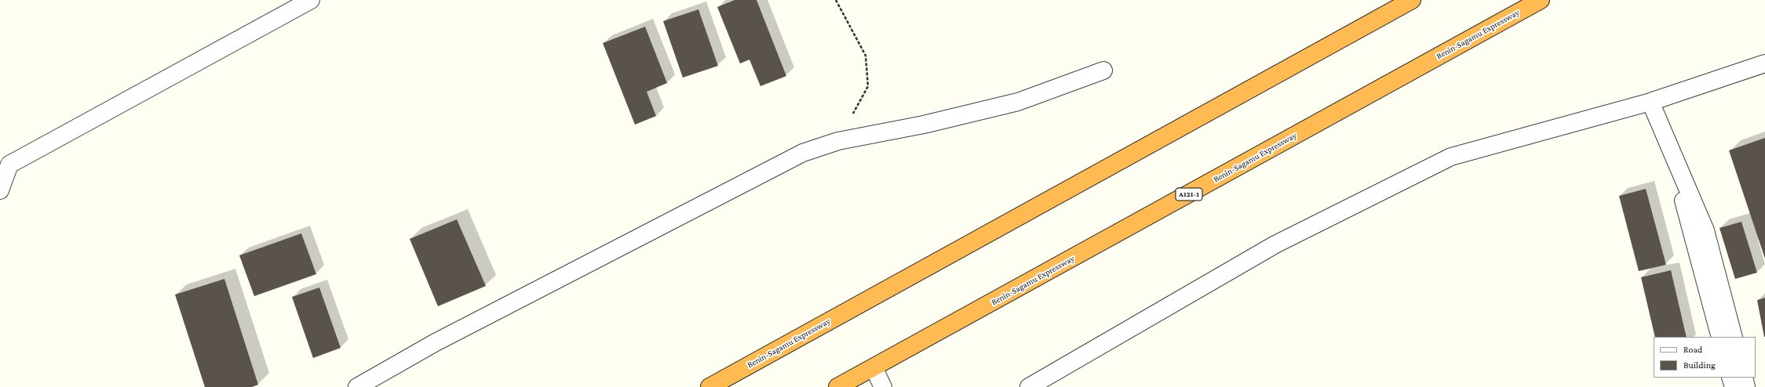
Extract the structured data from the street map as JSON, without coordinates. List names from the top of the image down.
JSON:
{
  "streets": {
    "highway": ["Benin-Sagamu Expressway", "A121-1"]
  },
  "legend": ["Road", "Building"]
}
